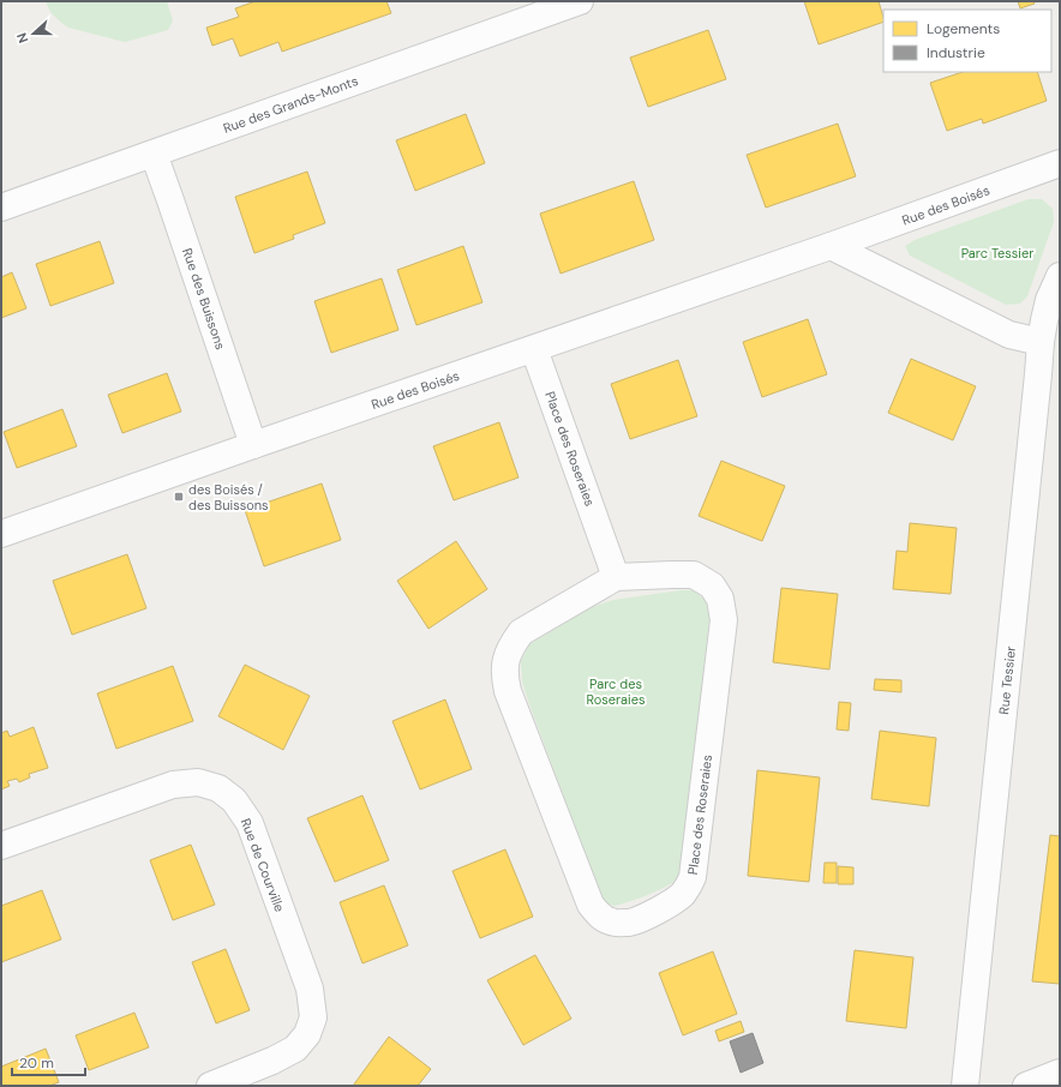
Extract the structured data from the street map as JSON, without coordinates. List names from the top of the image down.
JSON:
{
  "streets": {
    "street": [
      "Rue des Grands-Monts",
      "Rue des Boisés",
      "Rue des Buissons",
      "Place des Roseraies",
      "Rue Tessier",
      "Rue de Courville"
    ]
  },
  "crossings": [
    ["Rue des Grands-Monts", "Rue des Buissons"],
    ["Rue des Boisés", "Rue des Buissons"],
    ["Rue des Boisés", "Place des Roseraies"]
  ],
  "parks": ["Parc Tessier", "Parc des Roseraies"],
  "places": {
    "transit": ["des Boisés / des Buissons"]
  },
  "legend": ["Logements", "Industrie"],
  "scale_bar": "20 m",
  "north": "left"
}
